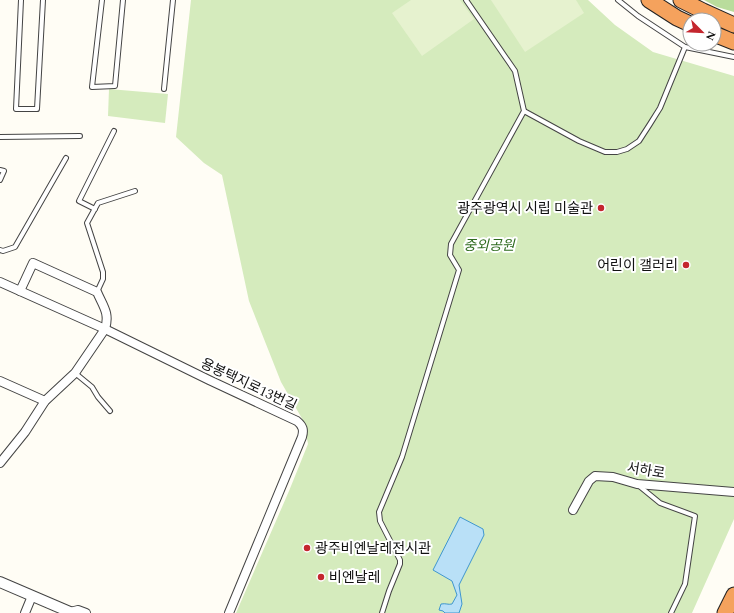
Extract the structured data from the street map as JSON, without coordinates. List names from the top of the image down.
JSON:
{
  "streets": {
    "street": ["용봉택지로13번길", "서하로"]
  },
  "parks": ["중외공원"],
  "places": [
    "광주광역시 시립 미술관",
    "어린이 갤러리",
    "광주비엔날레전시관",
    "비엔날레"
  ],
  "north": "bottom right"
}
